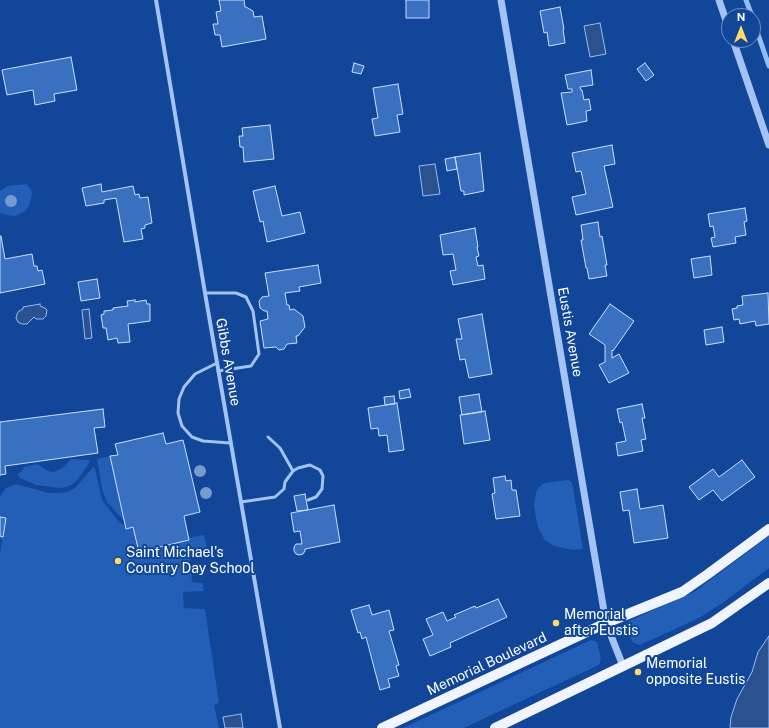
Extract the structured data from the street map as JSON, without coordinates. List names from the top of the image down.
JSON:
{
  "streets": {
    "main road": ["Memorial Boulevard"],
    "street": ["Eustis Avenue", "Gibbs Avenue"]
  },
  "crossings": [
    ["Eustis Avenue", "Memorial Boulevard"]
  ],
  "places": ["Saint Michael's Country Day School", "Memorial after Eustis", "Memorial opposite Eustis"],
  "north": "top"
}
